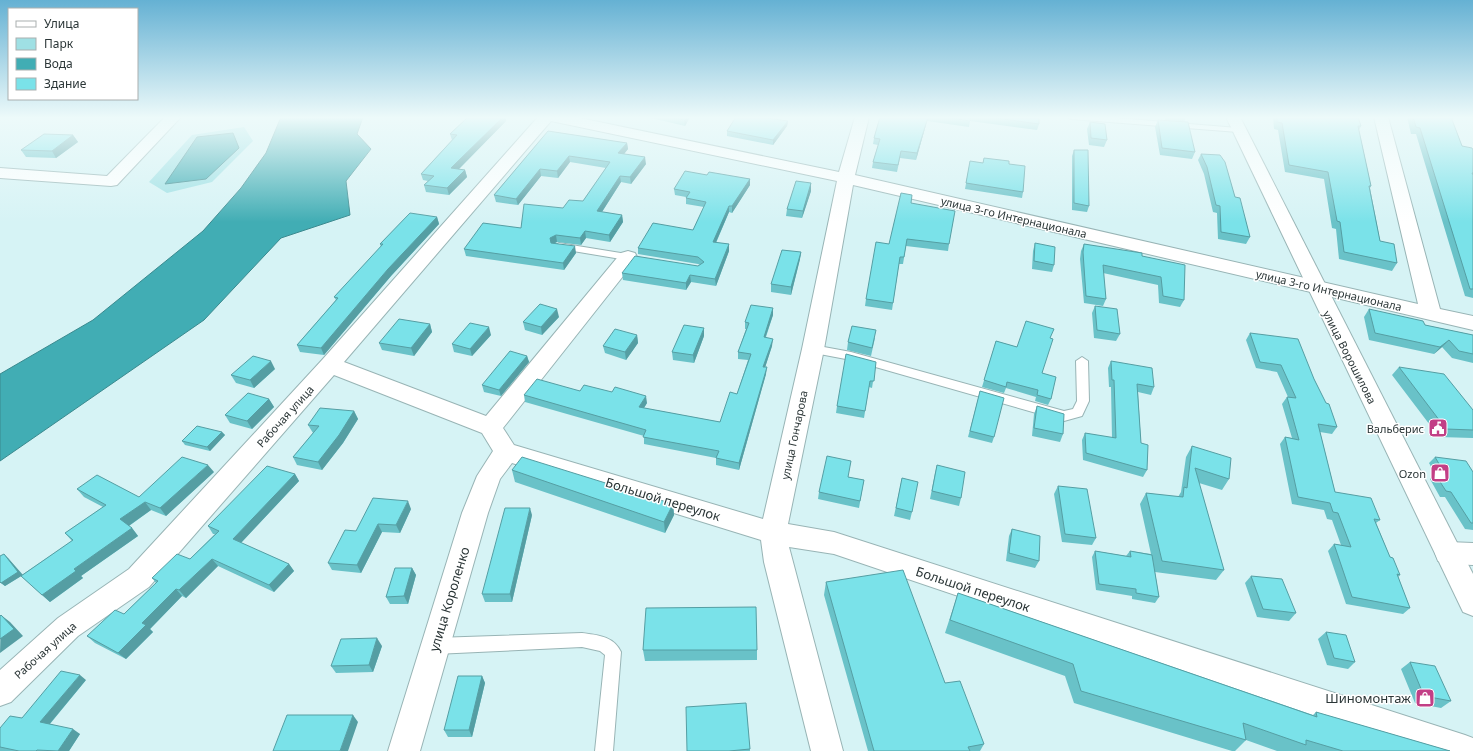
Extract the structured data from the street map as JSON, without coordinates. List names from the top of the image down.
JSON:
{
  "streets": {
    "street": [
      "улица 3-го Интернационала",
      "улица Ворошилова",
      "Рабочая улица",
      "улица Гончарова",
      "Большой переулок",
      "улица Короленко"
    ]
  },
  "crossings": [
    ["улица 3-го Интернационала", "улица Ворошилова"],
    ["улица 3-го Интернационала", "улица Гончарова"],
    ["улица Гончарова", "Большой переулок"],
    ["Большой переулок", "улица Короленко"]
  ],
  "places": {
    "public building": ["Вальберис"],
    "shop": ["Ozon", "Шиномонтаж"]
  },
  "legend": [
    "Улица",
    "Парк",
    "Вода",
    "Здание"
  ]
}
